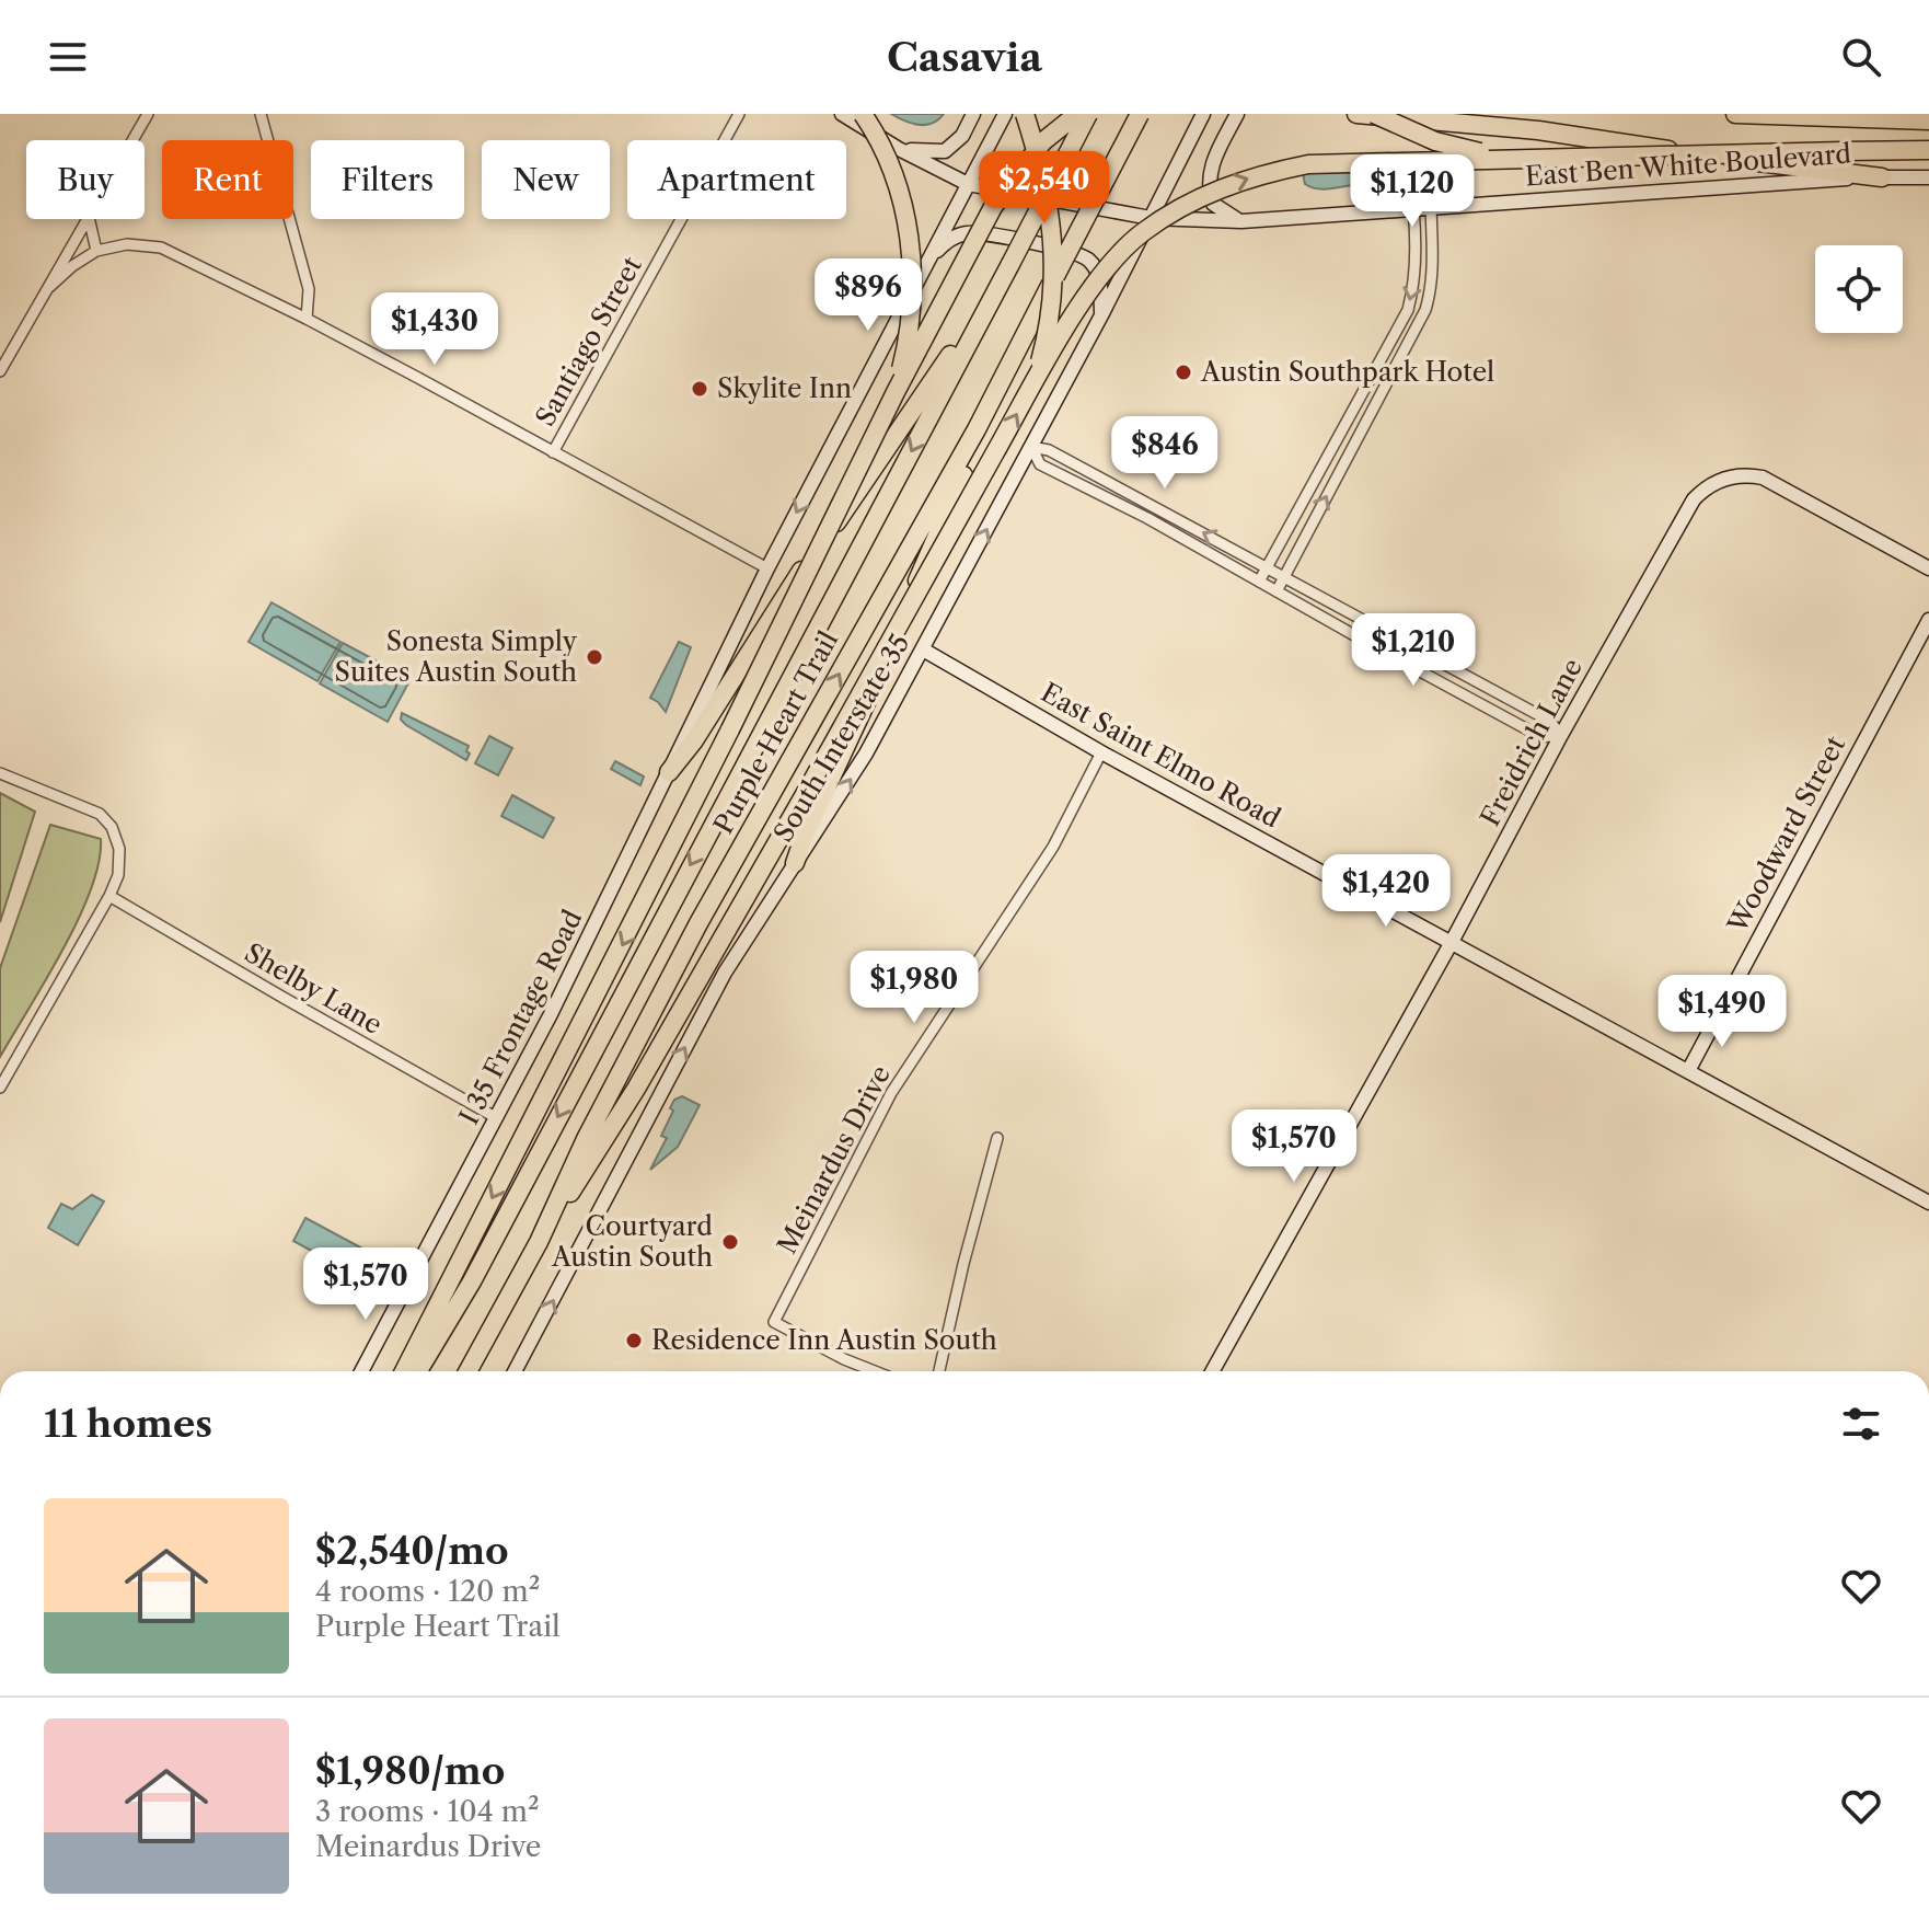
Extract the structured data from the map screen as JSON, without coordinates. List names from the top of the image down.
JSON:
{
  "streets": {
    "highway": ["Purple Heart Trail"],
    "main road": [
      "East Ben White Boulevard",
      "South Interstate 35",
      "Freidrich Lane",
      "East Saint Elmo Road",
      "Woodward Street",
      "I 35 Frontage Road"
    ],
    "street": ["Santiago Street", "Shelby Lane", "Meinardus Drive"]
  },
  "crossings": [
    ["East Ben White Boulevard", "South Interstate 35"],
    ["South Interstate 35", "East Saint Elmo Road"],
    ["Freidrich Lane", "East Saint Elmo Road"],
    ["East Saint Elmo Road", "Woodward Street"],
    ["East Saint Elmo Road", "Meinardus Drive"],
    ["Shelby Lane", "I 35 Frontage Road"]
  ],
  "one_way": ["South Interstate 35"],
  "places": [
    "Austin Southpark Hotel",
    "Skylite Inn",
    "Sonesta Simply Suites Austin South",
    "Courtyard Austin South",
    "Residence Inn Austin South"
  ],
  "page": {
    "header": "Casavia",
    "chip": [
      "Buy",
      "Rent",
      "Filters",
      "New",
      "Apartment"
    ],
    "price": [
      "$2,540",
      "$1,120",
      "$896",
      "$1,430",
      "$846",
      "$1,210",
      "$1,420",
      "$1,980",
      "$1,490",
      "$1,570",
      "$1,570"
    ],
    "heading": "11 homes",
    "list": [
      {
        "name": "$2,540/mo",
        "note": "4 rooms · 120 m² · Purple Heart Trail"
      },
      {
        "name": "$1,980/mo",
        "note": "3 rooms · 104 m² · Meinardus Drive"
      }
    ]
  }
}
